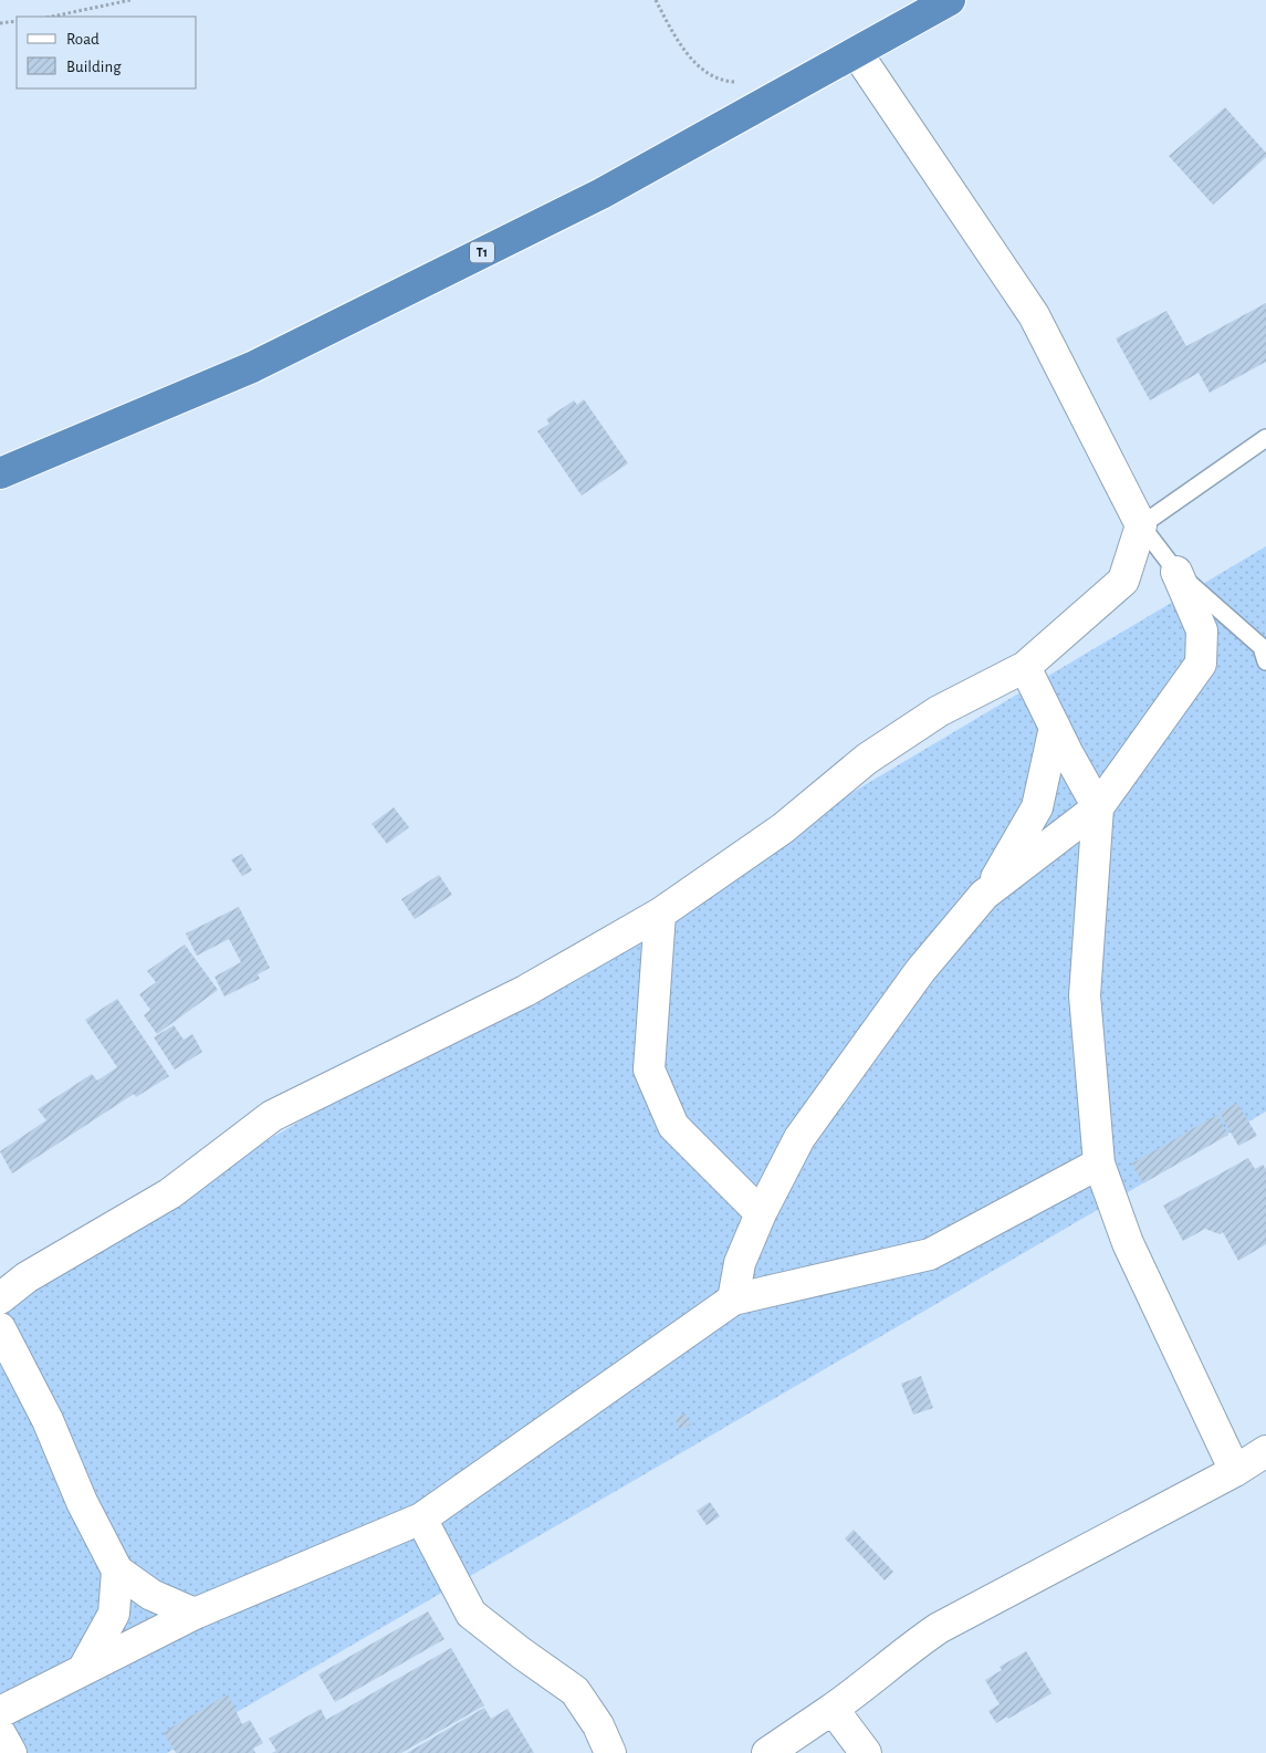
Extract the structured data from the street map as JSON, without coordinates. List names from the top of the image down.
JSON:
{
  "streets": {
    "highway": ["T1"]
  },
  "legend": ["Road", "Building"]
}
